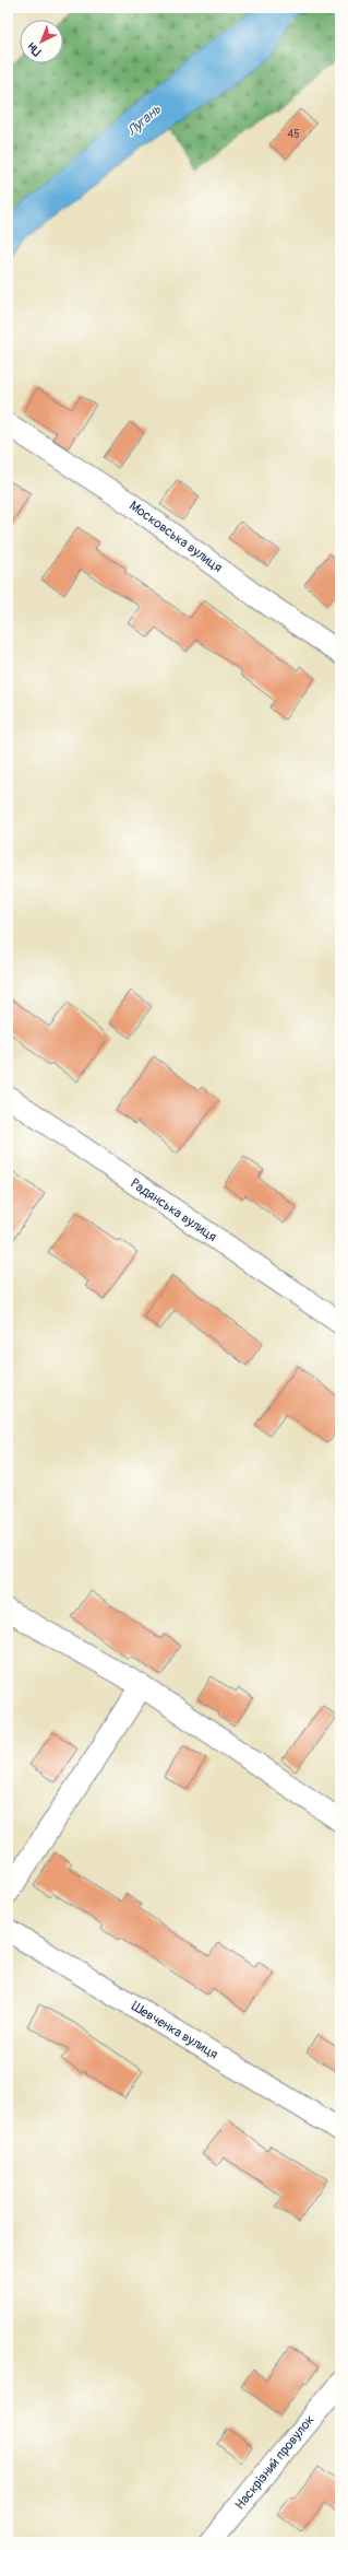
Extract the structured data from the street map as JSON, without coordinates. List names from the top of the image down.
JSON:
{
  "streets": {
    "street": [
      "Московська вулиця",
      "Радянська вулиця",
      "Шевченка вулиця",
      "Наскрізний провулок"
    ]
  },
  "water": ["Лугань"],
  "house_numbers": ["45"],
  "north": "bottom left"
}
